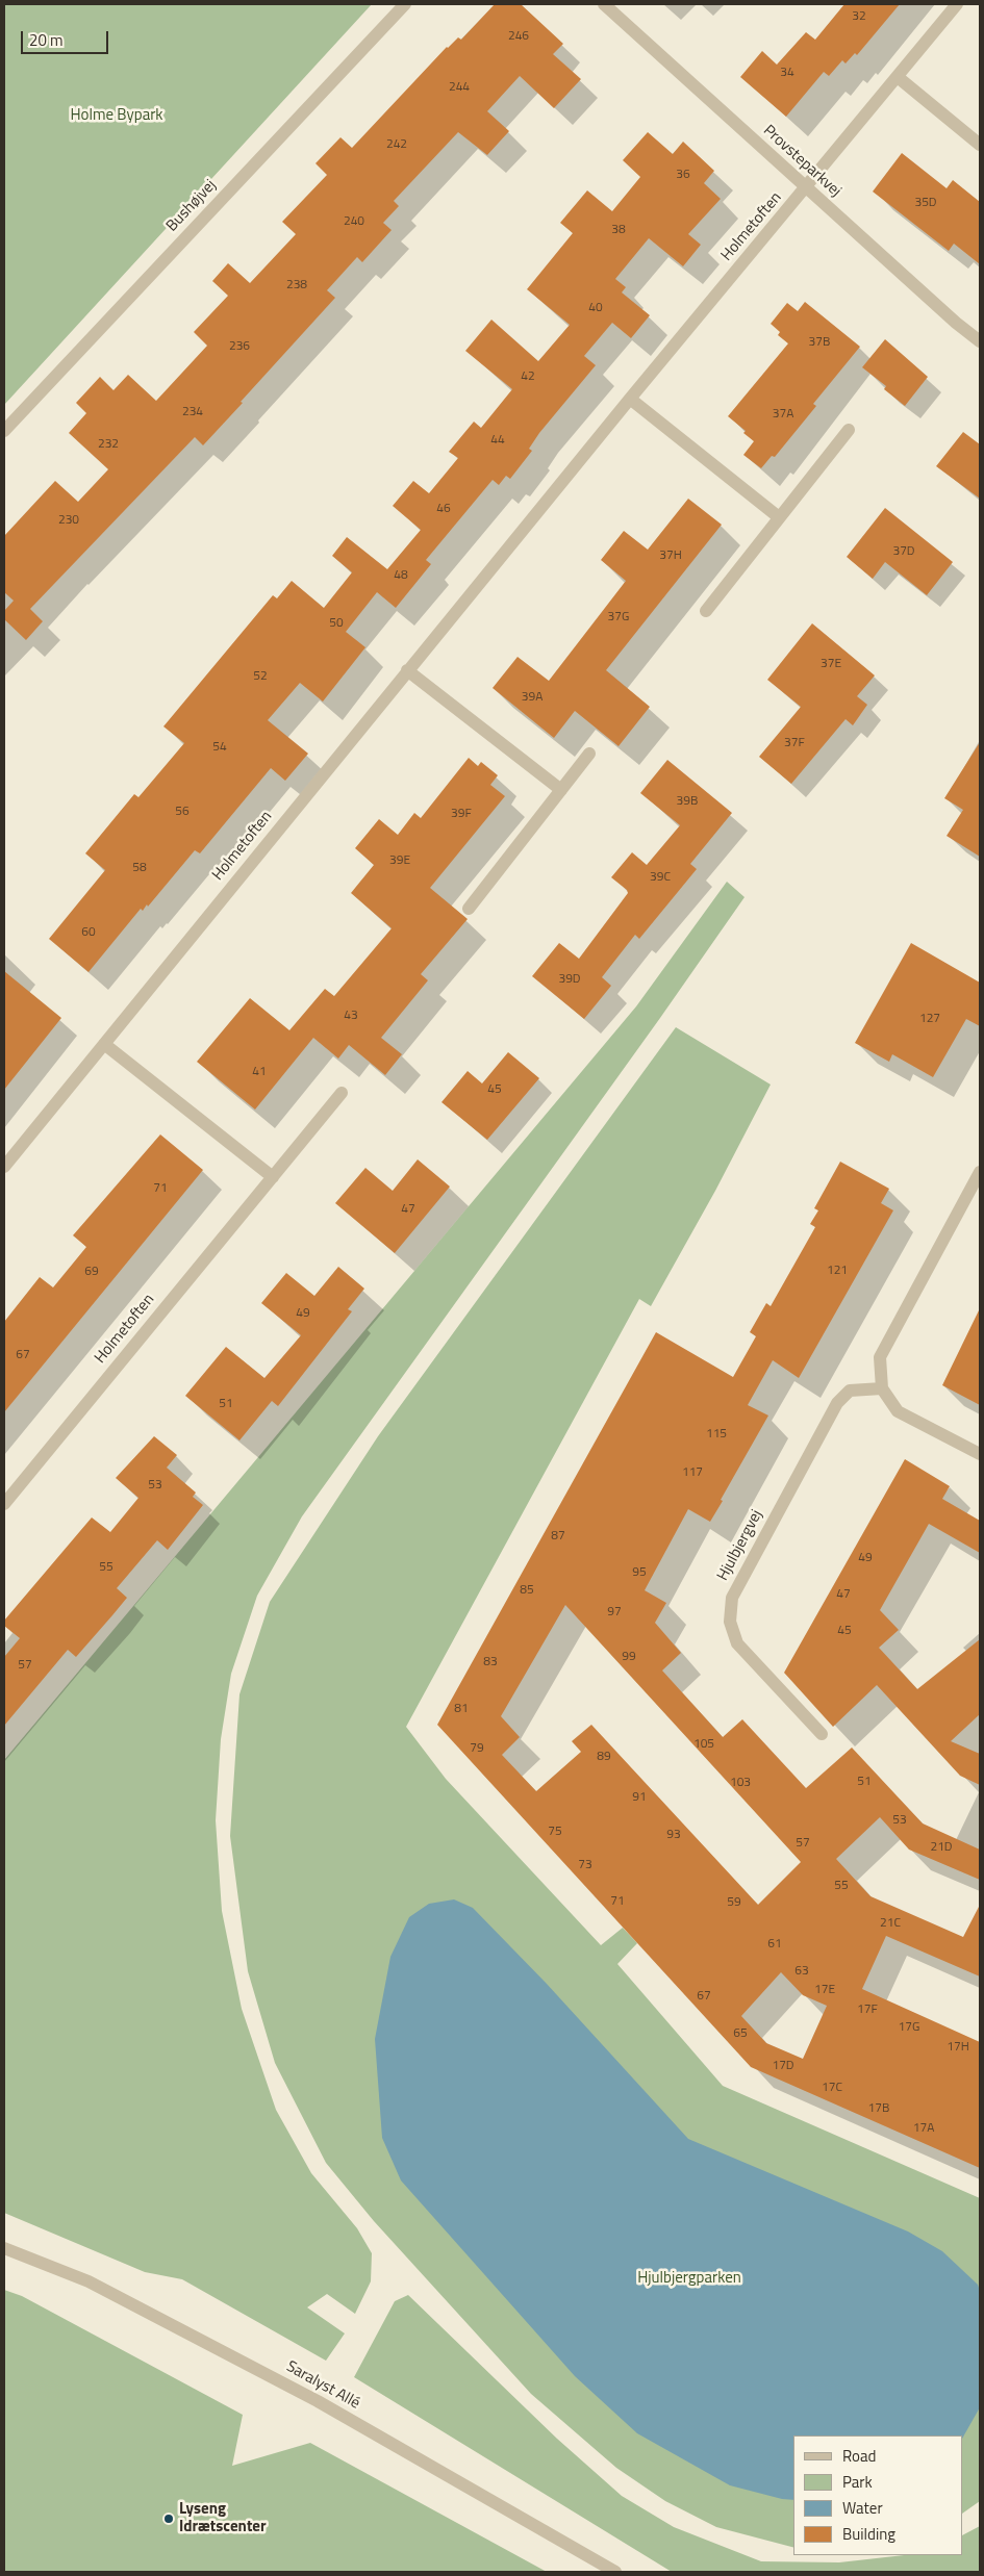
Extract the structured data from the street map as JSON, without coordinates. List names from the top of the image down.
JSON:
{
  "streets": {
    "street": [
      "Provsteparkvej",
      "Bushøjvej",
      "Holmetoften",
      "Hjulbjergvej",
      "Saralyst Allé"
    ]
  },
  "crossings": [
    ["Provsteparkvej", "Holmetoften"]
  ],
  "parks": ["Holme Bypark", "Hjulbjergparken"],
  "places": ["Lyseng Idrætscenter"],
  "house_numbers": [
    "32",
    "246",
    "34",
    "244",
    "242",
    "36",
    "35D",
    "240",
    "38",
    "238",
    "40",
    "37B",
    "236",
    "42",
    "234",
    "37A",
    "44",
    "232",
    "46",
    "230",
    "37D",
    "37H",
    "48",
    "37G",
    "50",
    "37E",
    "52",
    "39A",
    "37F",
    "54",
    "39B",
    "56",
    "39F",
    "39E",
    "58",
    "39C",
    "60",
    "39D",
    "43",
    "127",
    "41",
    "45",
    "71",
    "47",
    "121",
    "69",
    "49",
    "67",
    "51",
    "115",
    "117",
    "53",
    "87",
    "49",
    "55",
    "95",
    "85",
    "47",
    "97",
    "45",
    "99",
    "83",
    "57",
    "81",
    "105",
    "79",
    "89",
    "51",
    "103",
    "91",
    "53",
    "75",
    "93",
    "57",
    "21D",
    "73",
    "55",
    "71",
    "59",
    "21C",
    "61",
    "63",
    "17E",
    "67",
    "17F",
    "17G",
    "65",
    "17H",
    "17D",
    "17C",
    "17B",
    "17A"
  ],
  "legend": [
    "Road",
    "Park",
    "Water",
    "Building"
  ],
  "scale_bar": "20 m"
}
